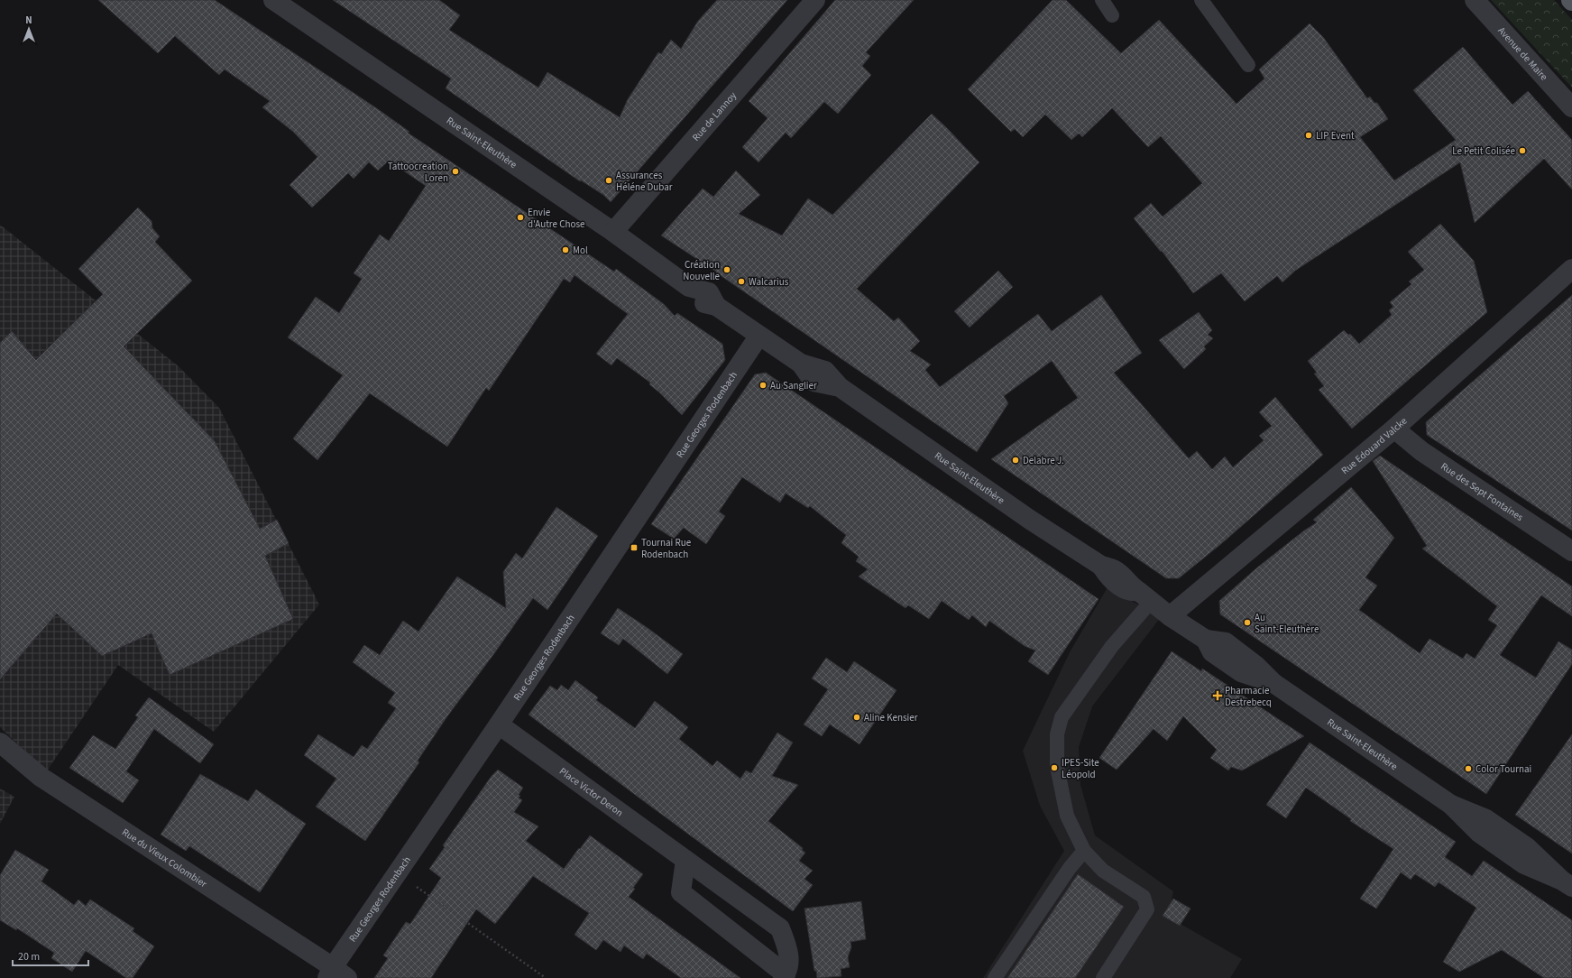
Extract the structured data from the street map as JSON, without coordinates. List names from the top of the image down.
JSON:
{
  "streets": {
    "street": [
      "Avenue de Maire",
      "Rue de Lannoy",
      "Rue Saint-Eleuthère",
      "Rue Georges Rodenbach",
      "Rue Edouard Valcke",
      "Rue des Sept Fontaines",
      "Place Victor Deron",
      "Rue du Vieux Colombier"
    ]
  },
  "crossings": [
    ["Rue de Lannoy", "Rue Saint-Eleuthère"],
    ["Rue Saint-Eleuthère", "Rue Georges Rodenbach"],
    ["Rue Saint-Eleuthère", "Rue Edouard Valcke"],
    ["Rue Georges Rodenbach", "Place Victor Deron"],
    ["Rue Georges Rodenbach", "Rue du Vieux Colombier"],
    ["Rue Edouard Valcke", "Rue des Sept Fontaines"]
  ],
  "places": {
    "other": [
      "LIP Event",
      "Le Petit Colisée",
      "Tattoocreation Loren",
      "Assurances Héléne Dubar",
      "Envie d'Autre Chose",
      "Mol",
      "Création Nouvelle",
      "Walcarius",
      "Au Sanglier",
      "Delabre J.",
      "Au Saint-Eleuthère",
      "Aline Kensier",
      "IPES-Site Léopold",
      "Color Tournai"
    ],
    "transit": ["Tournai Rue Rodenbach"],
    "health": ["Pharmacie Destrebecq"]
  },
  "scale_bar": "20 m",
  "north": "top"
}
